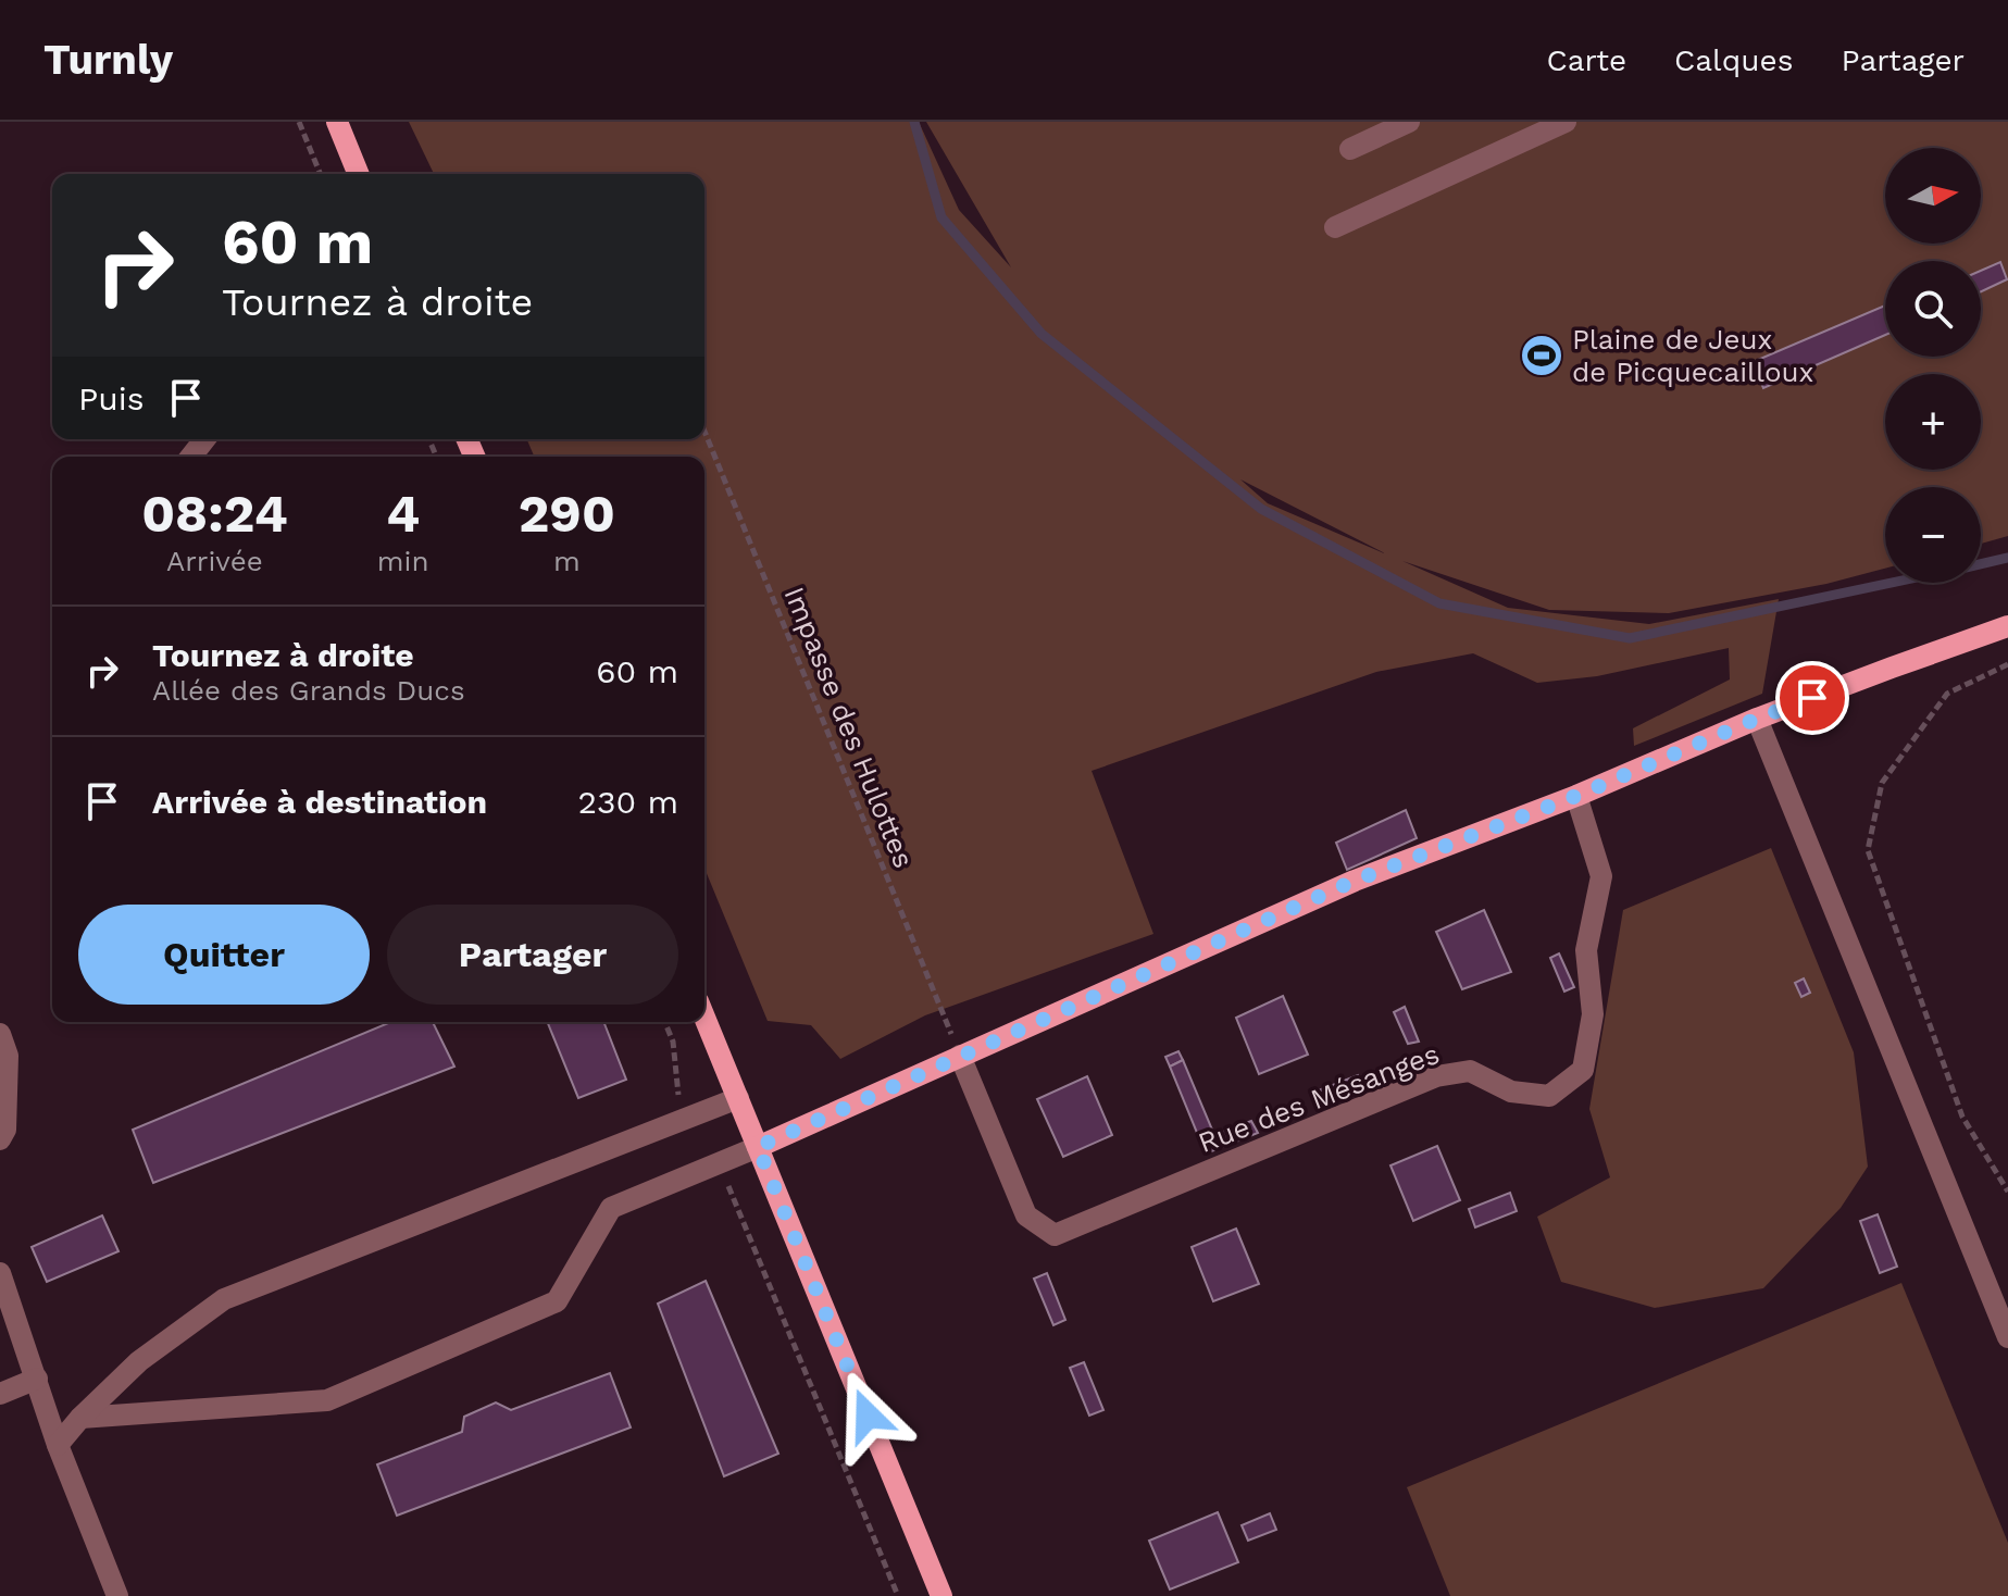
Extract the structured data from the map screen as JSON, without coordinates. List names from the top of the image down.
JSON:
{
  "streets": {
    "street": ["Rue des Mésanges"],
    "path": ["Impasse des Hulottes"]
  },
  "crossings": [
    ["Impasse des Hulottes", "Rue des Mésanges"]
  ],
  "places": {
    "sports": ["Plaine de Jeux de Picquecailloux"]
  },
  "north": "right",
  "page": {
    "header": "Turnly",
    "nav": ["Carte", "Calques", "Partager"],
    "map_buttons": ["+", "−"],
    "turn": ["60 m", "Tournez à droite"],
    "then": "Puis",
    "eta": [
      "08:24",
      "Arrivée",
      "4",
      "min",
      "290",
      "m"
    ],
    "list": [
      {
        "name": "Tournez à droite",
        "note": "Allée des Grands Ducs",
        "value": "60 m"
      },
      {
        "name": "Arrivée à destination",
        "value": "230 m"
      }
    ],
    "buttons": ["Quitter", "Partager"]
  }
}
